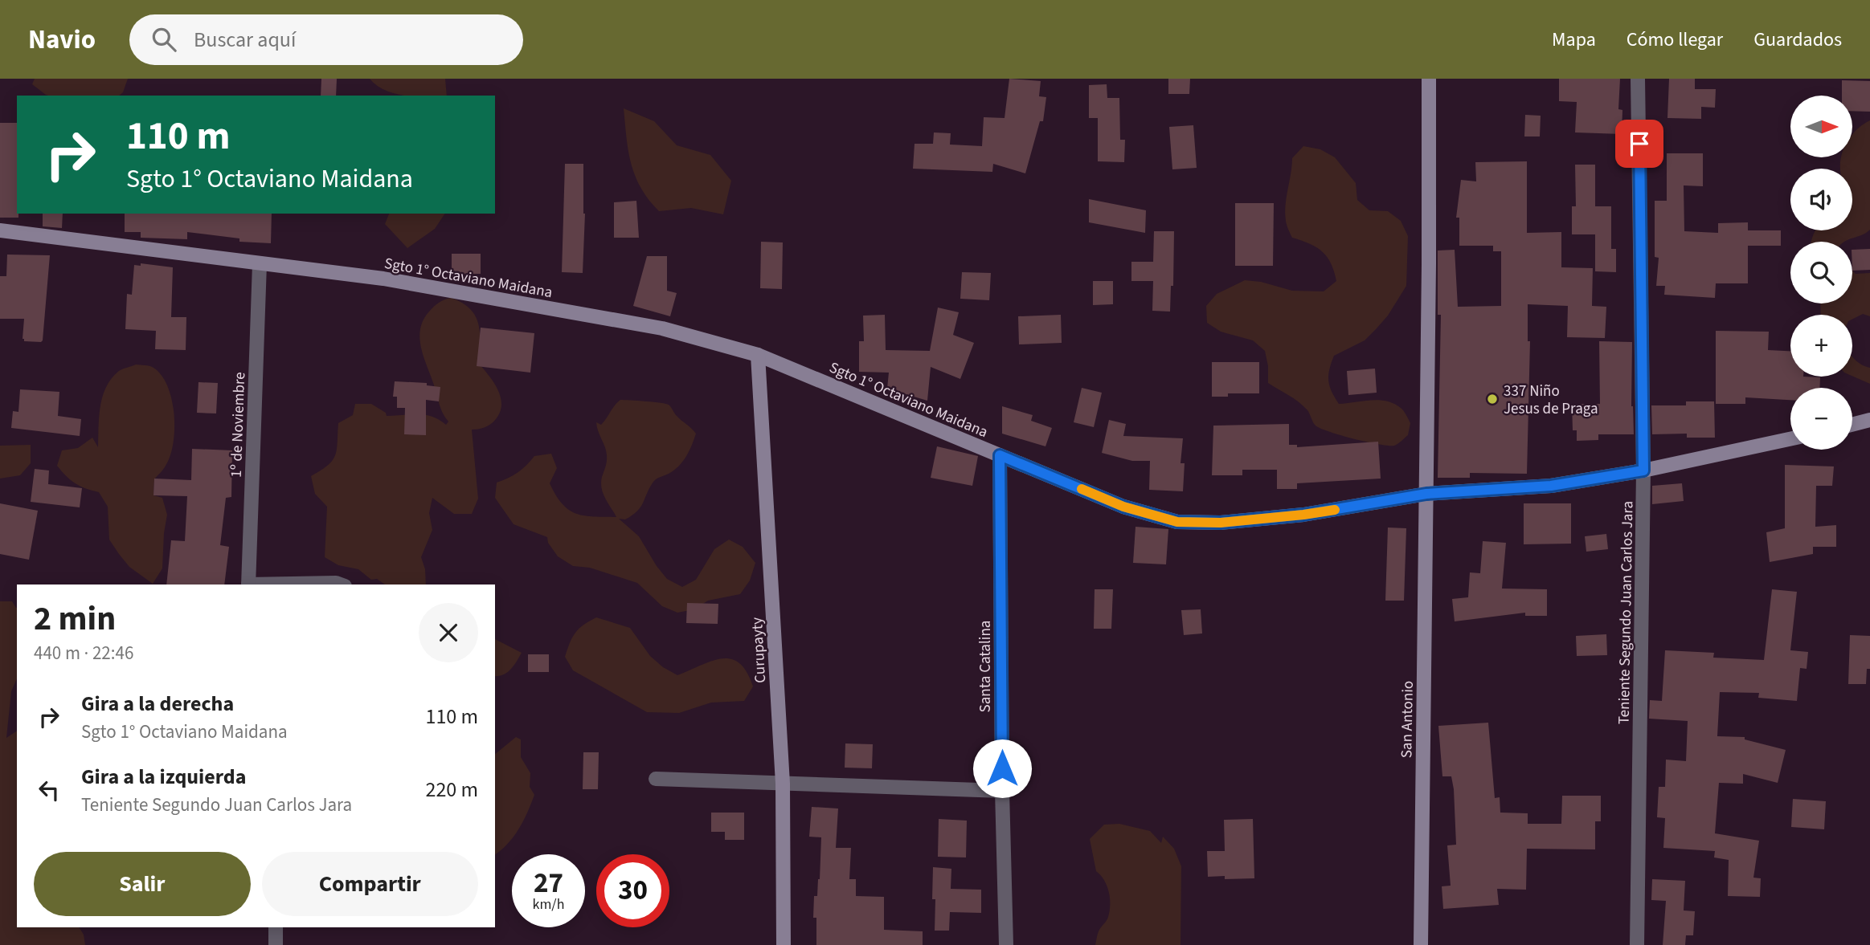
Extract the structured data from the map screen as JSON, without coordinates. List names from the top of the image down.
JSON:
{
  "streets": {
    "main road": ["Sgto 1° Octaviano Maidana", "Curupayty", "San Antonio"],
    "street": ["1º de Noviembre", "Teniente Segundo Juan Carlos Jara", "Santa Catalina"]
  },
  "crossings": [
    ["Sgto 1° Octaviano Maidana", "1º de Noviembre"],
    ["Sgto 1° Octaviano Maidana", "Teniente Segundo Juan Carlos Jara"],
    ["Sgto 1° Octaviano Maidana", "Curupayty"],
    ["Sgto 1° Octaviano Maidana", "Santa Catalina"],
    ["Sgto 1° Octaviano Maidana", "San Antonio"]
  ],
  "places": ["337 Niño Jesus de Praga"],
  "north": "right",
  "page": {
    "header": "Navio",
    "search": "Buscar aquí",
    "nav": ["Mapa", "Cómo llegar", "Guardados"],
    "map_buttons": ["+", "−"],
    "turn": ["110 m", "Sgto 1° Octaviano Maidana"],
    "heading": ["2 min", "440 m · 22:46"],
    "list": [
      {
        "name": "Gira a la derecha",
        "note": "Sgto 1° Octaviano Maidana",
        "value": "110 m"
      },
      {
        "name": "Gira a la izquierda",
        "note": "Teniente Segundo Juan Carlos Jara",
        "value": "220 m"
      }
    ],
    "buttons": ["Salir", "Compartir"],
    "speed": "27 km/h",
    "limit": "30"
  }
}
